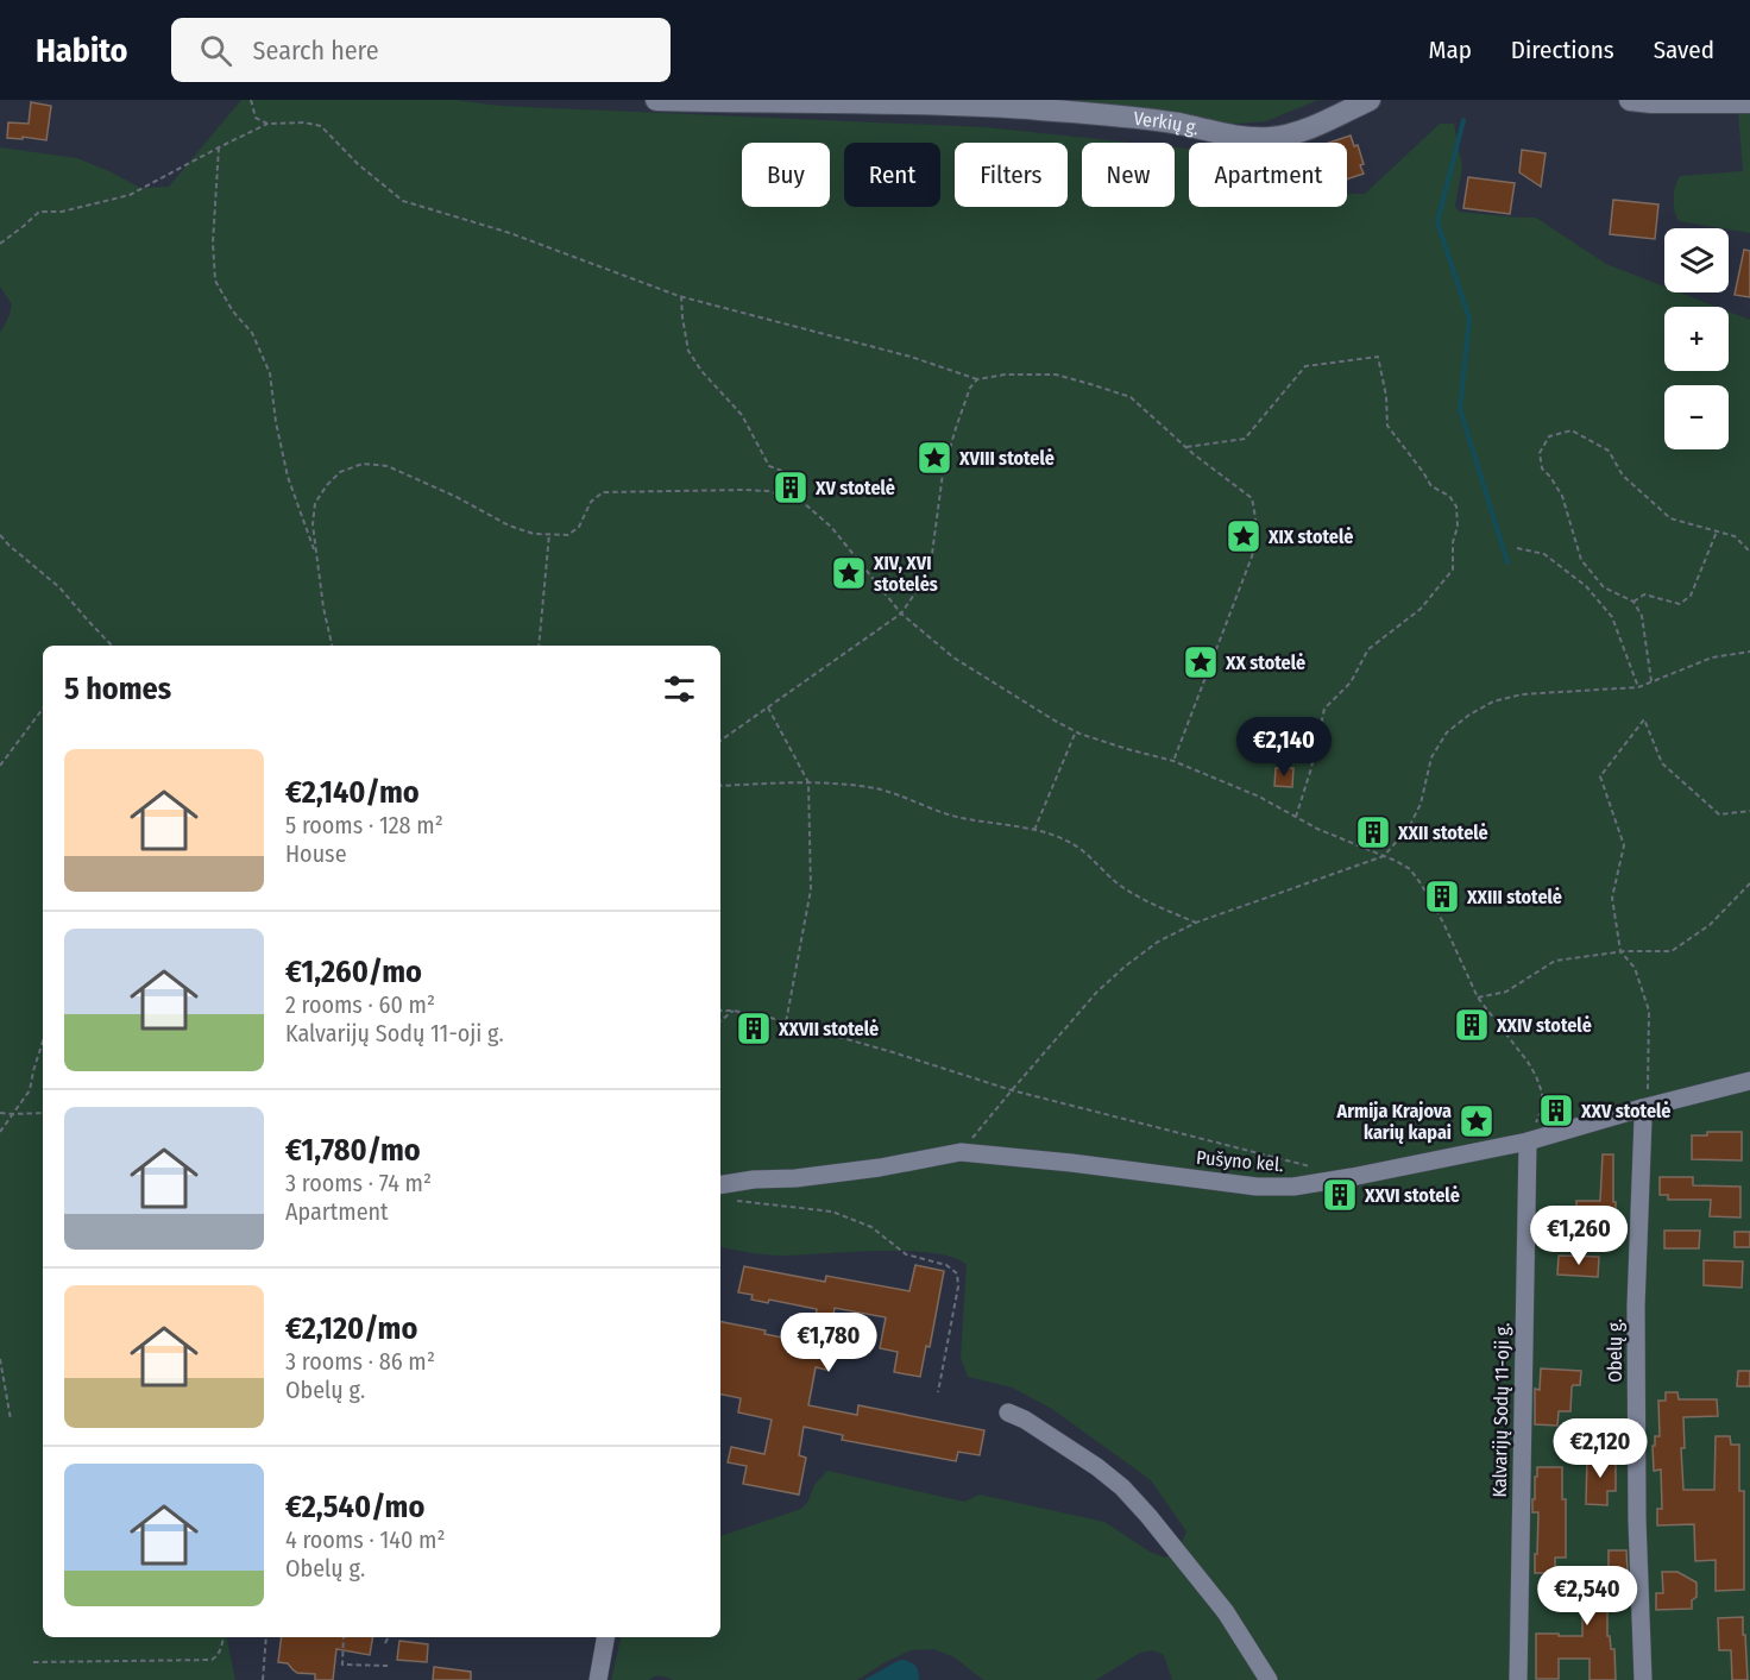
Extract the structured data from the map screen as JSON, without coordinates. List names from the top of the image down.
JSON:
{
  "streets": {
    "main road": ["Verkių g."],
    "street": ["Pušyno kel.", "Obelų g.", "Kalvarijų Sodų 11-oji g."]
  },
  "crossings": [
    ["Pušyno kel.", "Obelų g."],
    ["Pušyno kel.", "Kalvarijų Sodų 11-oji g."]
  ],
  "places": {
    "place": [
      "XVIII stotelė",
      "XIX stotelė",
      "XIV, XVI stotelės",
      "XX stotelė",
      "Armija Krajova karių kapai"
    ],
    "building": [
      "XV stotelė",
      "XXII stotelė",
      "XXIII stotelė",
      "XXIV stotelė",
      "XXVII stotelė",
      "XXV stotelė",
      "XXVI stotelė"
    ]
  },
  "page": {
    "header": "Habito",
    "search": "Search here",
    "nav": ["Map", "Directions", "Saved"],
    "chip": [
      "Buy",
      "Rent",
      "Filters",
      "New",
      "Apartment"
    ],
    "map_buttons": ["+", "−"],
    "heading": "5 homes",
    "price": [
      "€2,140",
      "€1,260",
      "€1,780",
      "€2,120",
      "€2,540"
    ],
    "list": [
      {
        "name": "€2,140/mo",
        "note": "5 rooms · 128 m² · House"
      },
      {
        "name": "€1,260/mo",
        "note": "2 rooms · 60 m² · Kalvarijų Sodų 11-oji g."
      },
      {
        "name": "€1,780/mo",
        "note": "3 rooms · 74 m² · Apartment"
      },
      {
        "name": "€2,120/mo",
        "note": "3 rooms · 86 m² · Obelų g."
      },
      {
        "name": "€2,540/mo",
        "note": "4 rooms · 140 m² · Obelų g."
      }
    ]
  }
}
